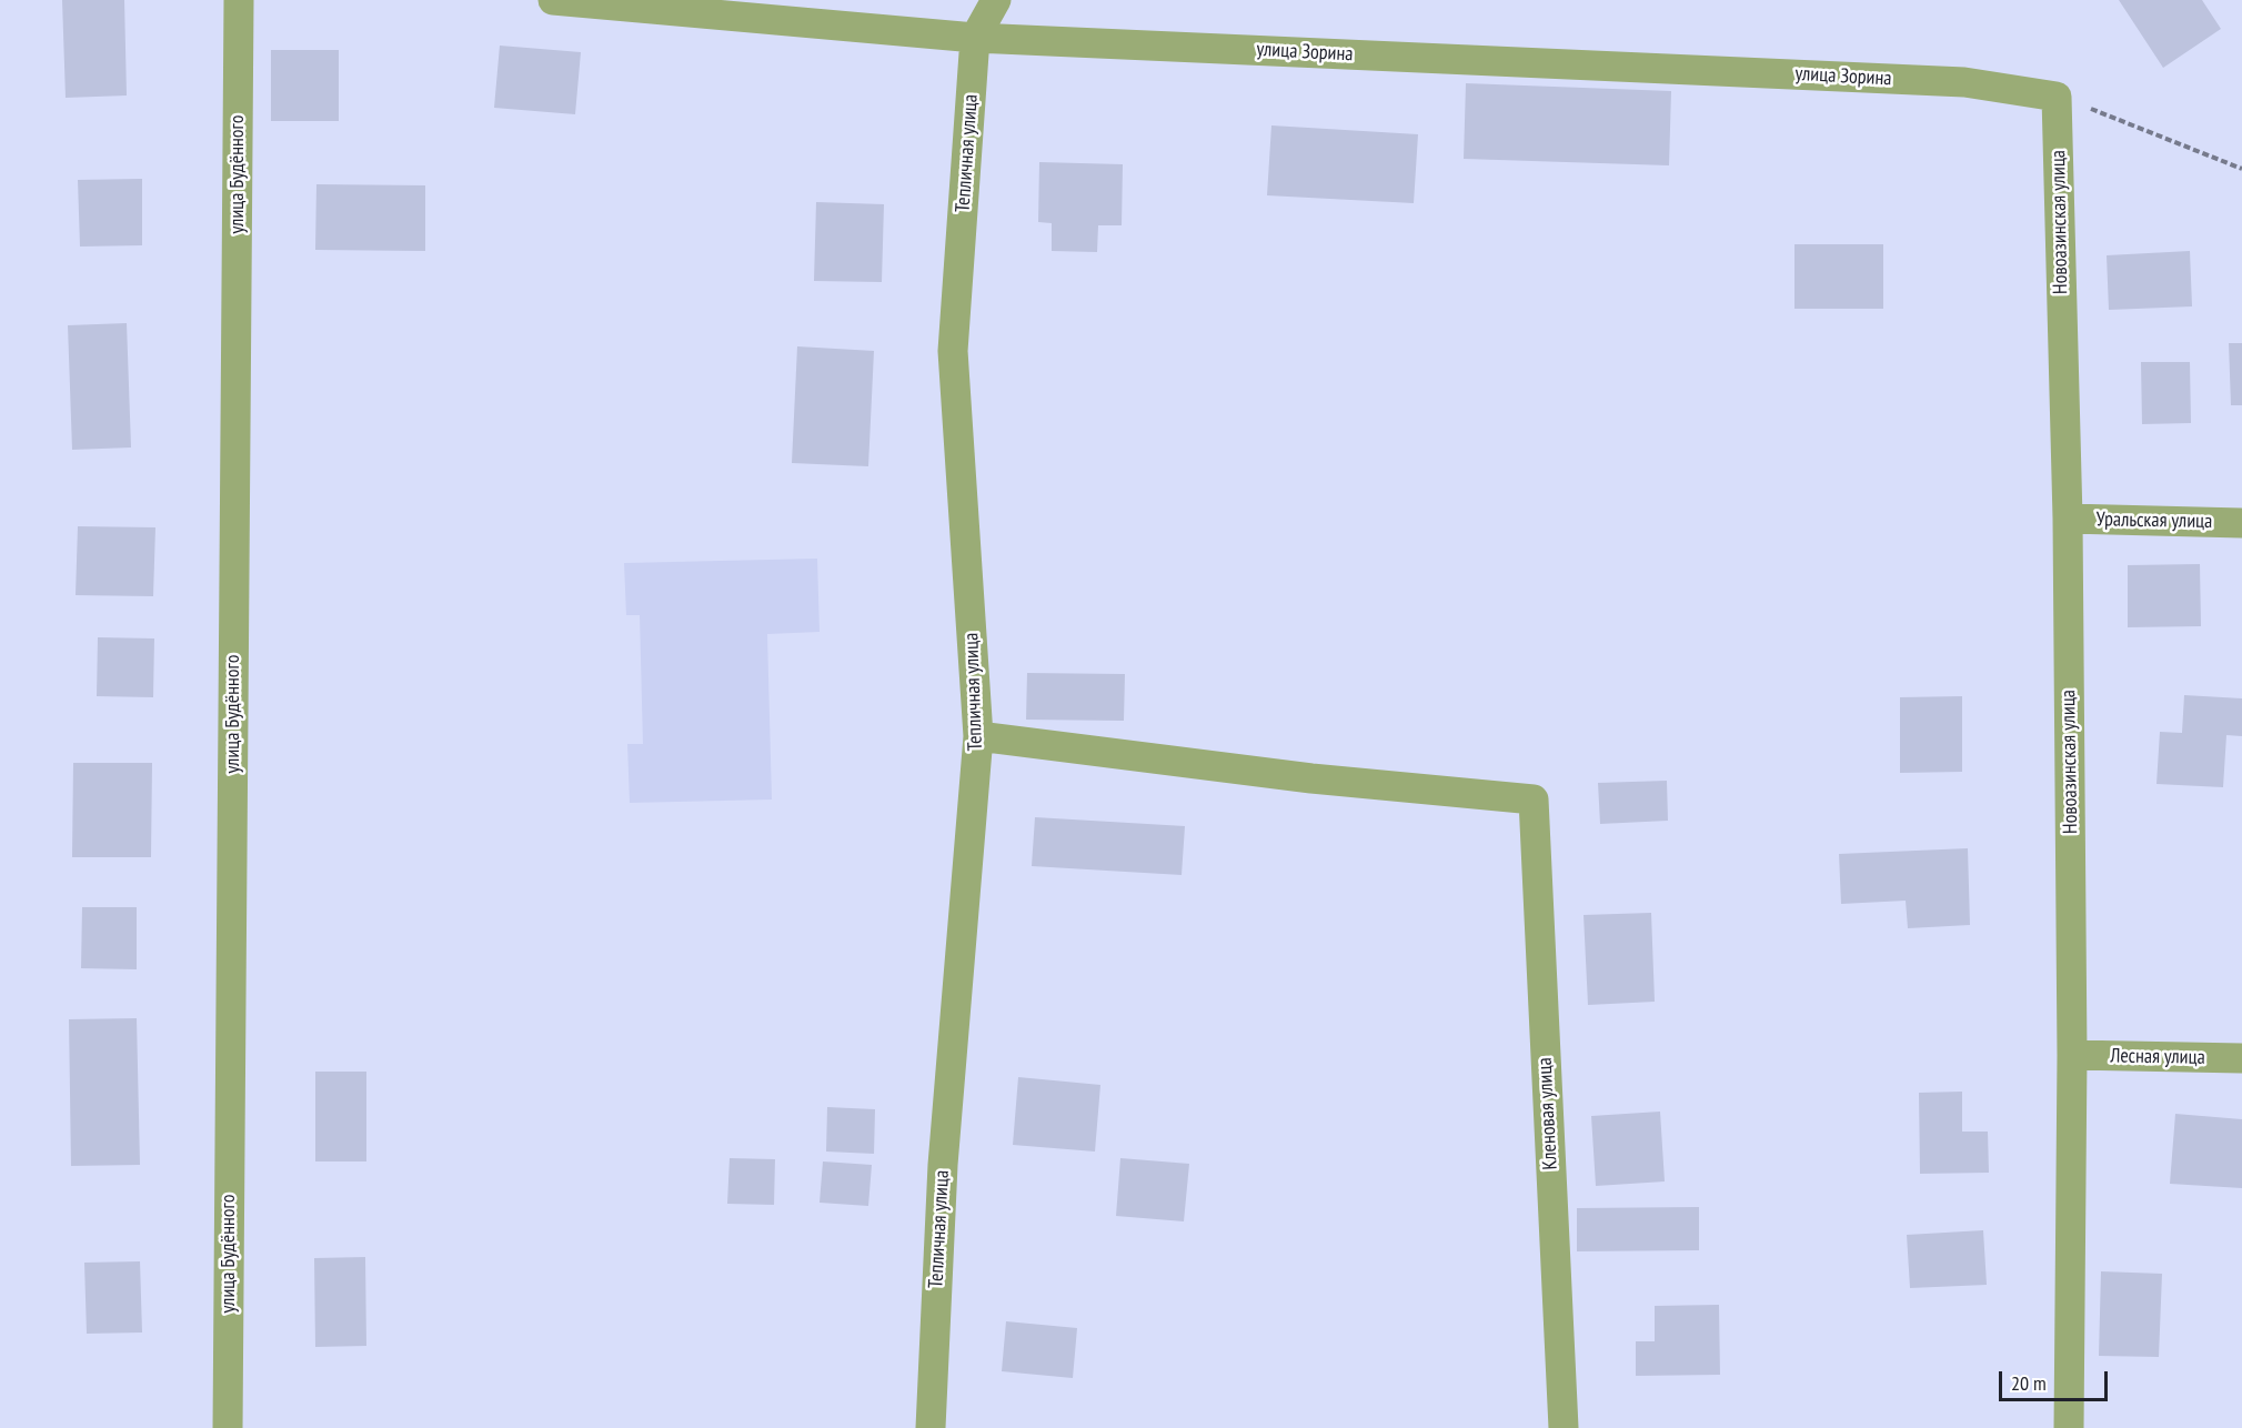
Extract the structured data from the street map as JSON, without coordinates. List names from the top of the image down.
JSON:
{
  "streets": {
    "street": [
      "улица Зорина",
      "Тепличная улица",
      "улица Будённого",
      "Новоазинская улица",
      "Уральская улица",
      "Лесная улица",
      "Кленовая улица"
    ]
  },
  "crossings": [
    ["улица Зорина", "Тепличная улица"],
    ["улица Зорина", "Новоазинская улица"],
    ["Тепличная улица", "Кленовая улица"],
    ["Новоазинская улица", "Уральская улица"],
    ["Новоазинская улица", "Лесная улица"]
  ],
  "scale_bar": "20 m"
}
